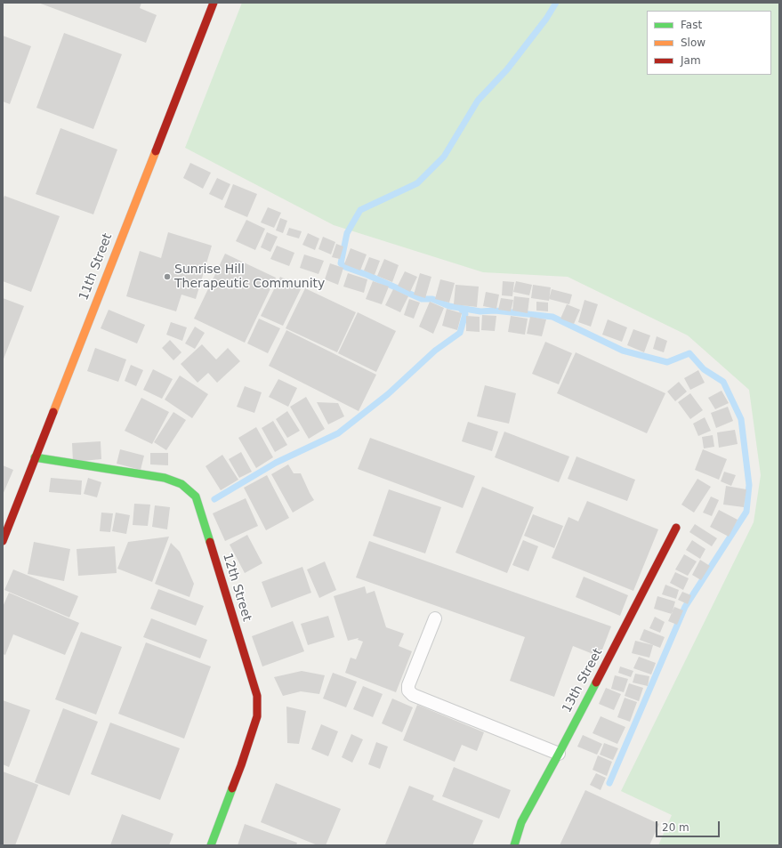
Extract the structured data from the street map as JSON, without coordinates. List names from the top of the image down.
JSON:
{
  "streets": {
    "street": ["11th Street", "12th Street", "13th Street"]
  },
  "crossings": [
    ["11th Street", "12th Street"]
  ],
  "places": ["Sunrise Hill Therapeutic Community"],
  "legend": ["Fast", "Slow", "Jam"],
  "scale_bar": "20 m"
}
